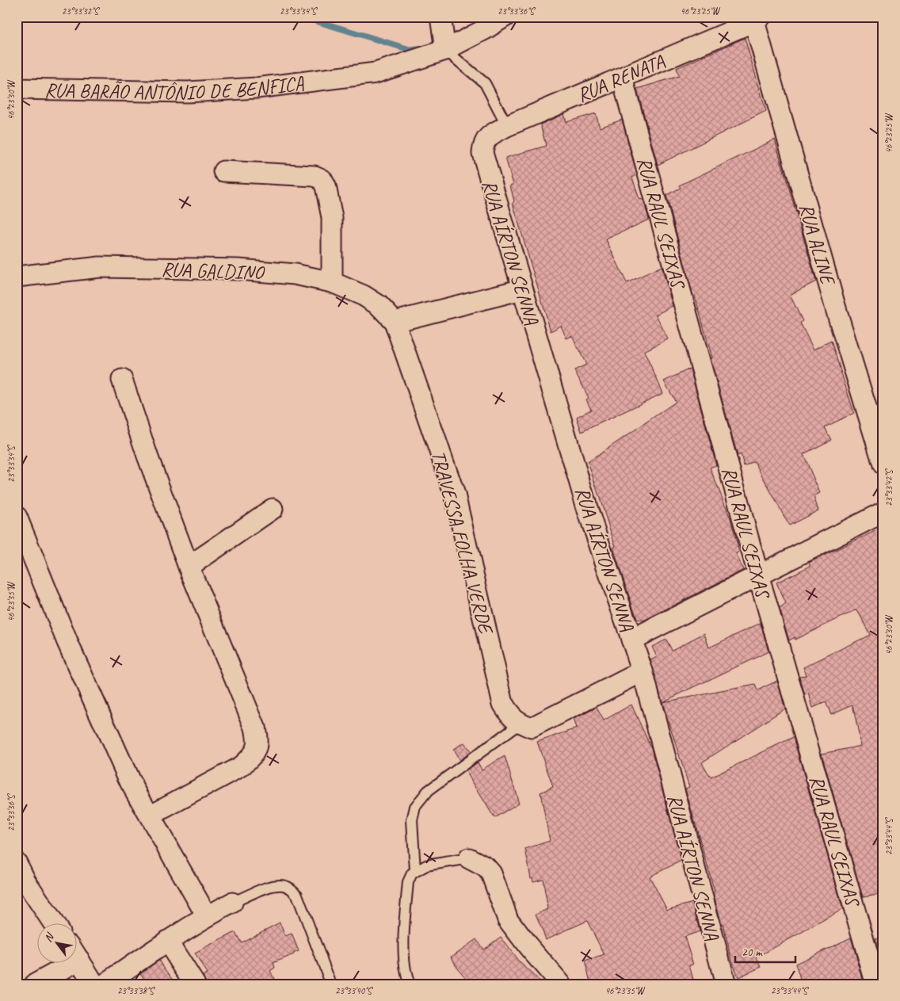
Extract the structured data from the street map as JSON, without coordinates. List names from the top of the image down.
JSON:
{
  "streets": {
    "street": [
      "RUA RENATA",
      "RUA BARÃO ANTÔNIO DE BENFICA",
      "RUA RAUL SEIXAS",
      "RUA ALINE",
      "RUA AÍRTON SENNA",
      "RUA GALDINO",
      "TRAVESSA FOLHA VERDE"
    ]
  },
  "crossings": [
    ["RUA RENATA", "RUA RAUL SEIXAS"],
    ["RUA RENATA", "RUA ALINE"],
    ["RUA RENATA", "RUA AÍRTON SENNA"],
    ["RUA GALDINO", "TRAVESSA FOLHA VERDE"]
  ],
  "scale_bar": "20 m",
  "north": "top left",
  "coordinates": [
    "23°33'32\"S",
    "23°33'34\"S",
    "23°33'36\"S",
    "46°23'25\"W",
    "46°23'30\"W",
    "23°33'42\"S",
    "46°23'35\"W",
    "23°33'44\"S",
    "23°33'38\"S",
    "23°33'40\"S"
  ]
}
